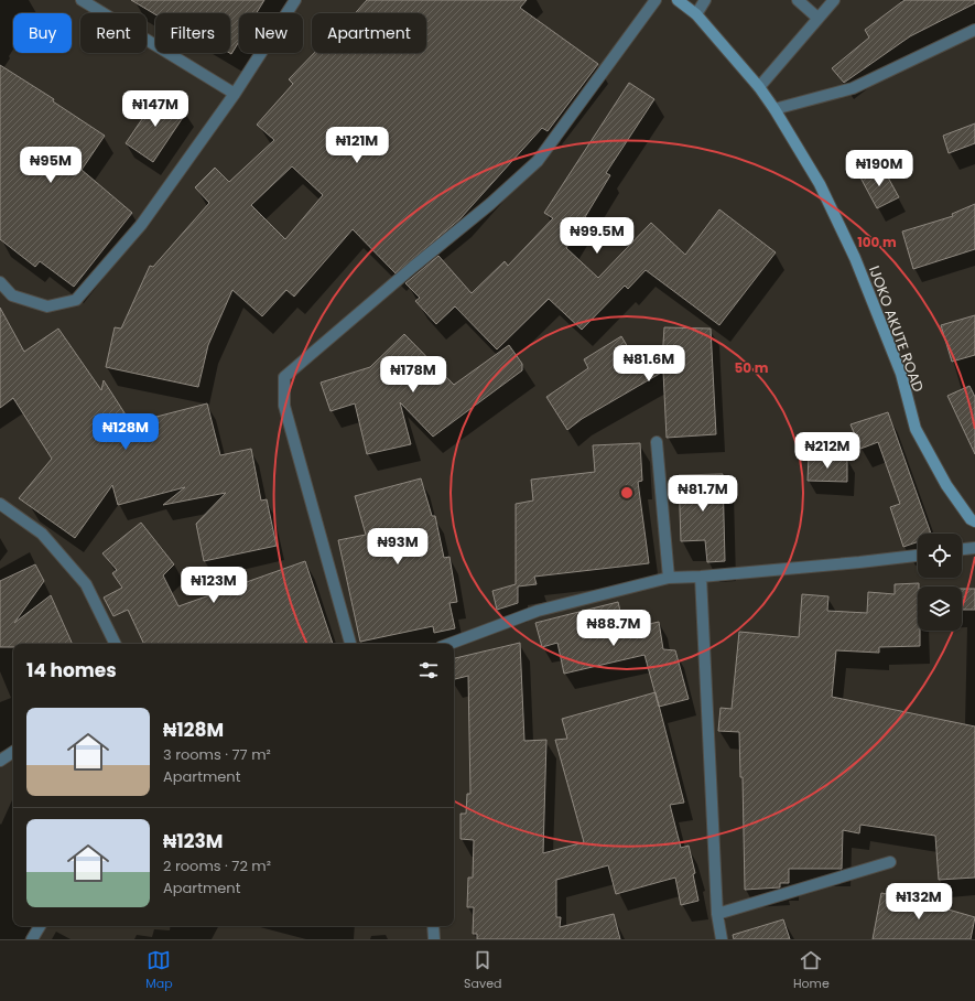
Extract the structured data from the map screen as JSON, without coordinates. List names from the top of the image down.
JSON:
{
  "streets": {
    "main road": ["IJOKO AKUTE ROAD"]
  },
  "page": {
    "chip": [
      "Buy",
      "Rent",
      "Filters",
      "New",
      "Apartment"
    ],
    "price": [
      "₦147M",
      "₦121M",
      "₦95M",
      "₦190M",
      "₦99.5M",
      "₦81.6M",
      "₦178M",
      "₦128M",
      "₦212M",
      "₦81.7M",
      "₦93M",
      "₦123M",
      "₦88.7M",
      "₦132M"
    ],
    "heading": "14 homes",
    "list": [
      {
        "name": "₦128M",
        "note": "3 rooms · 77 m² · Apartment"
      },
      {
        "name": "₦123M",
        "note": "2 rooms · 72 m² · Apartment"
      }
    ],
    "tabs": ["Map", "Saved", "Home"]
  },
  "rings": ["100 m", "50 m"]
}
